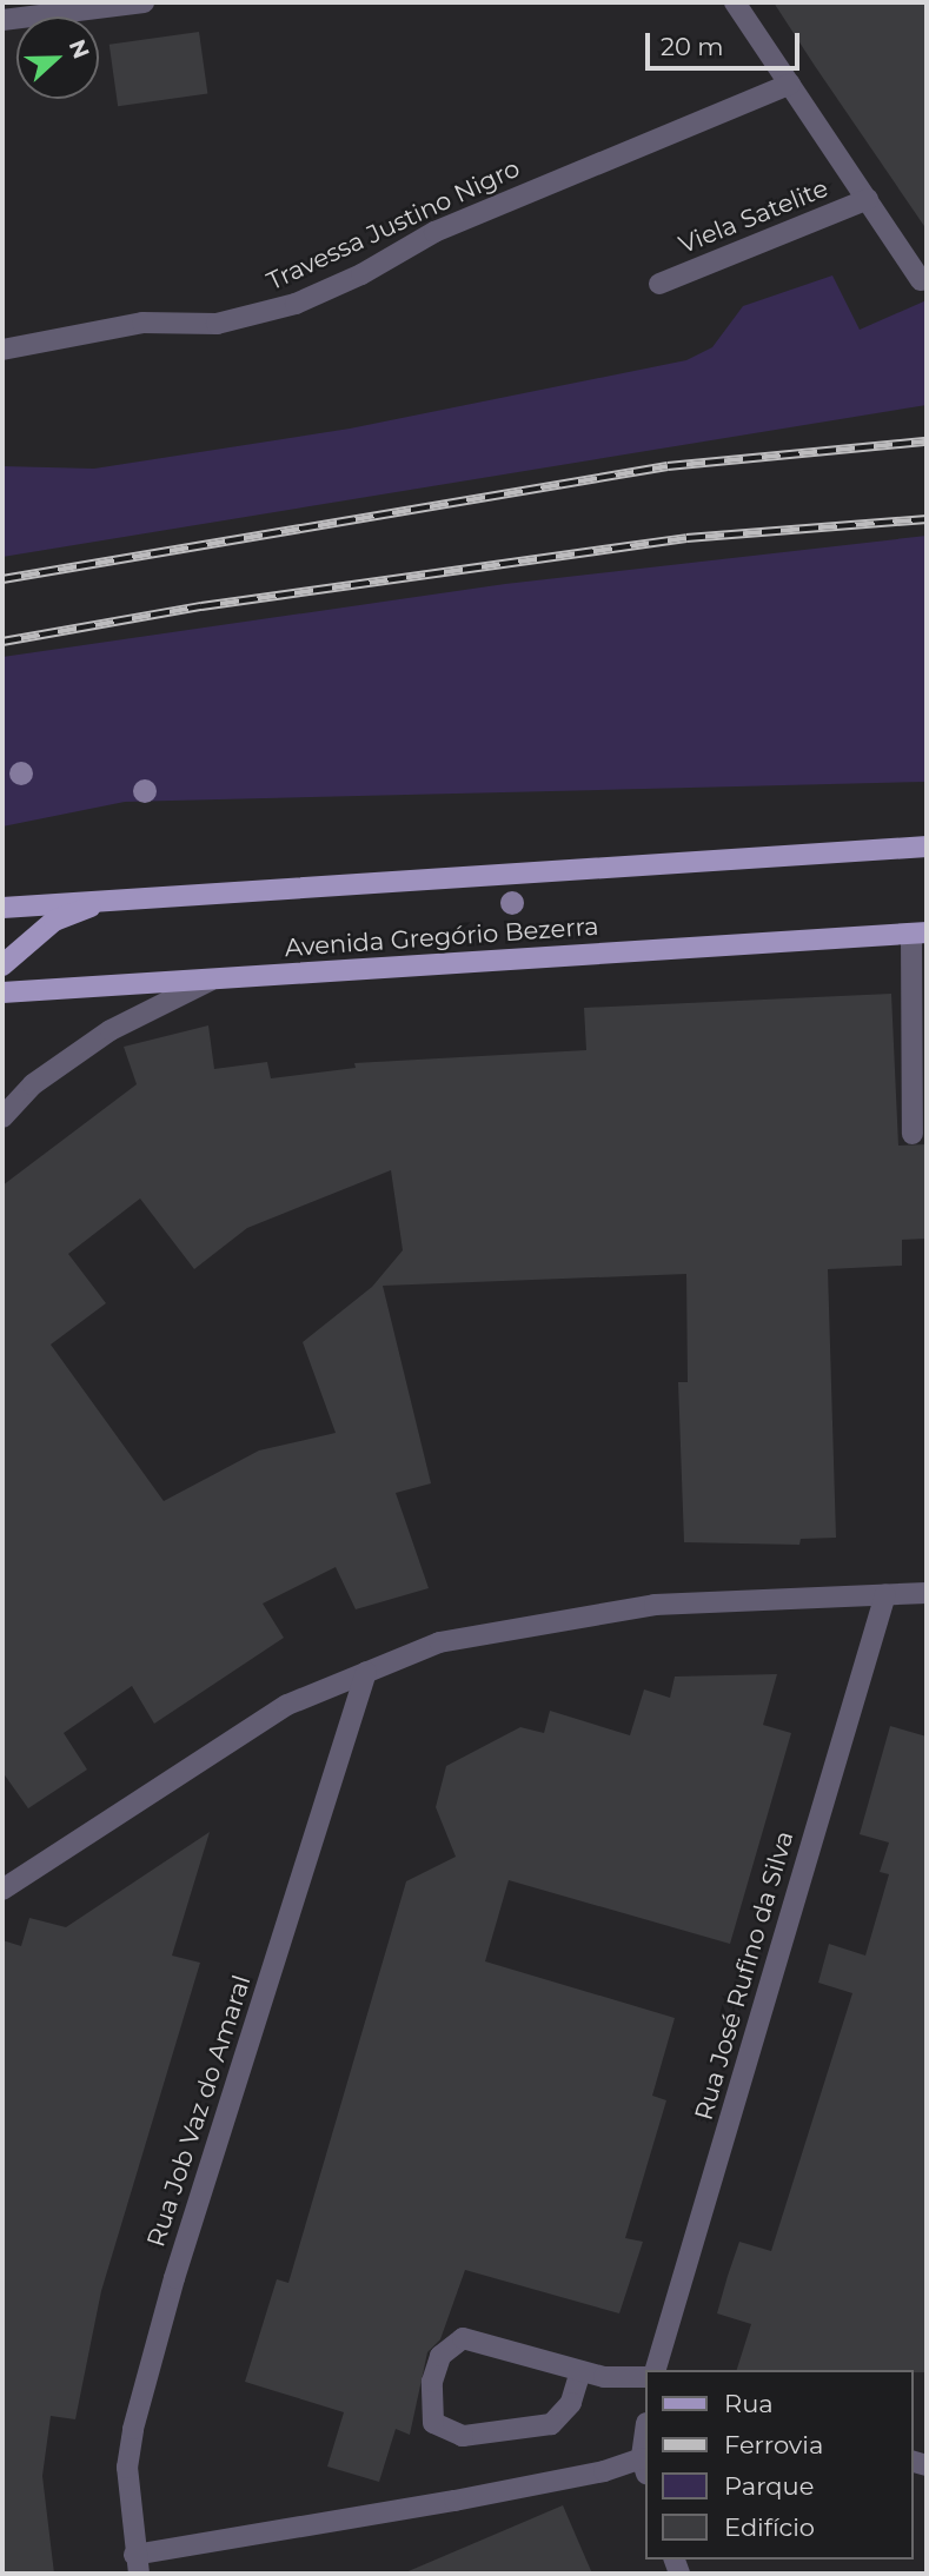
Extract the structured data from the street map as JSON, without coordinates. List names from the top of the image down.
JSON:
{
  "streets": {
    "main road": ["Avenida Gregório Bezerra"],
    "street": [
      "Viela Satelite",
      "Travessa Justino Nigro",
      "Rua José Rufino da Silva",
      "Rua Job Vaz do Amaral"
    ]
  },
  "legend": [
    "Rua",
    "Ferrovia",
    "Parque",
    "Edifício"
  ],
  "scale_bar": "20 m",
  "north": "right"
}
